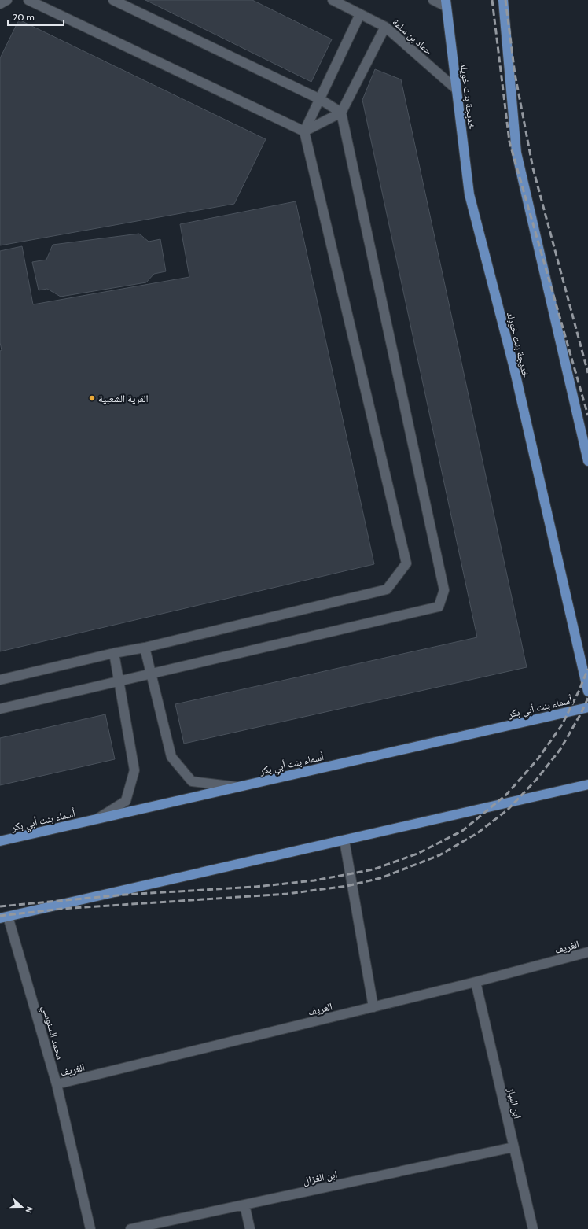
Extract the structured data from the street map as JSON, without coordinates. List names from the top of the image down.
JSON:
{
  "streets": {
    "main road": ["خديجة بنت خويلد", "أسماء بنت أبي بكر"],
    "street": [
      "حماد بن سلمة",
      "الغريف",
      "محمد السنوسي",
      "ابن البياز",
      "ابن الغزال"
    ]
  },
  "crossings": [
    ["حماد بن سلمة", "خديجة بنت خويلد"],
    ["الغريف", "محمد السنوسي"],
    ["الغريف", "ابن البياز"],
    ["ابن البياز", "ابن الغزال"]
  ],
  "places": ["القرية الشعبية"],
  "scale_bar": "20 m",
  "north": "right"
}
